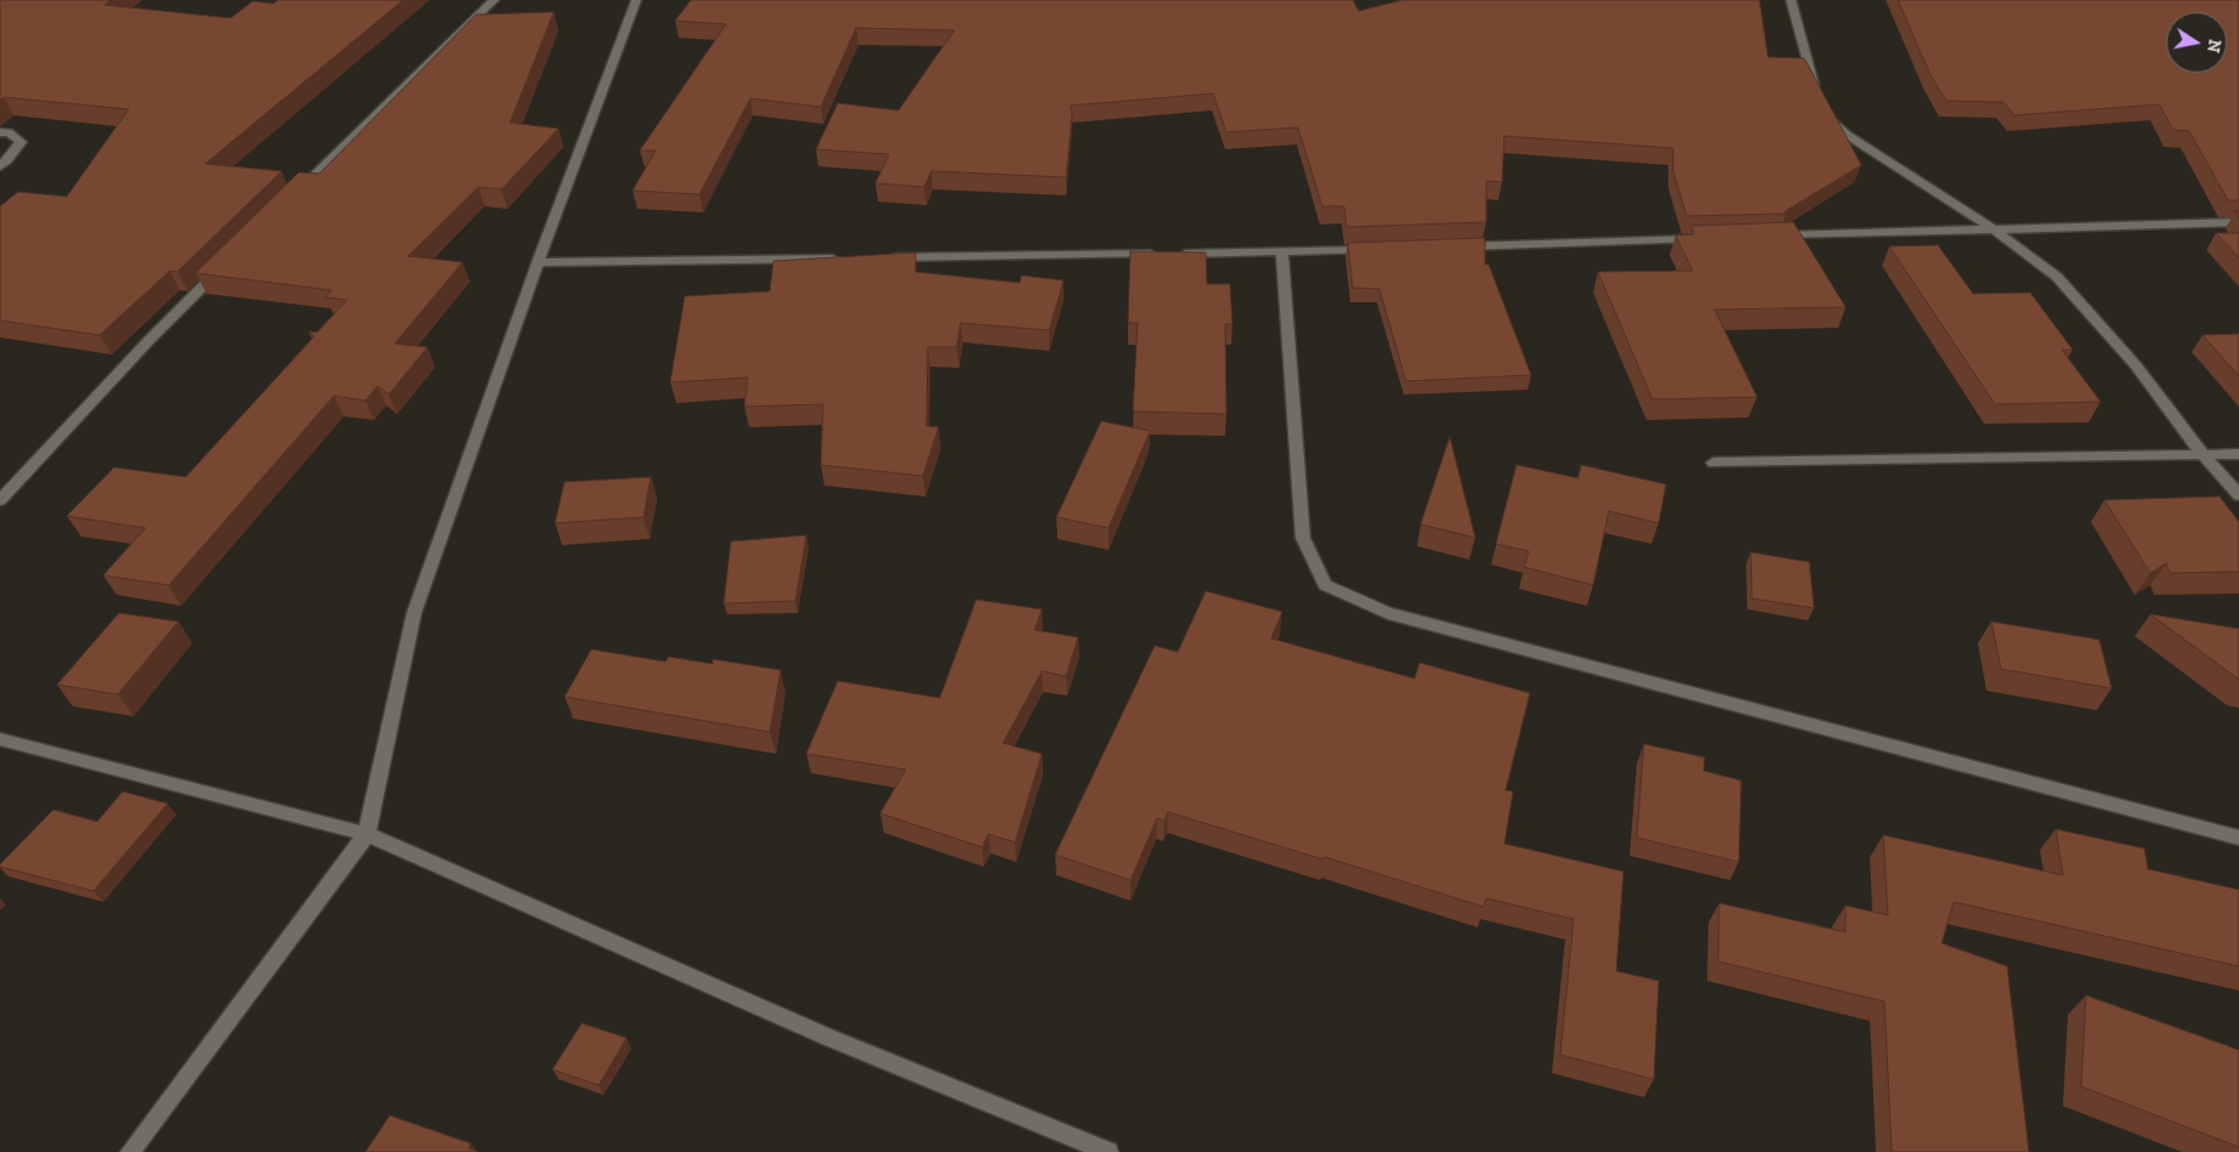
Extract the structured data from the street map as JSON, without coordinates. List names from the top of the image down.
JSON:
{
  "north": "right"
}
